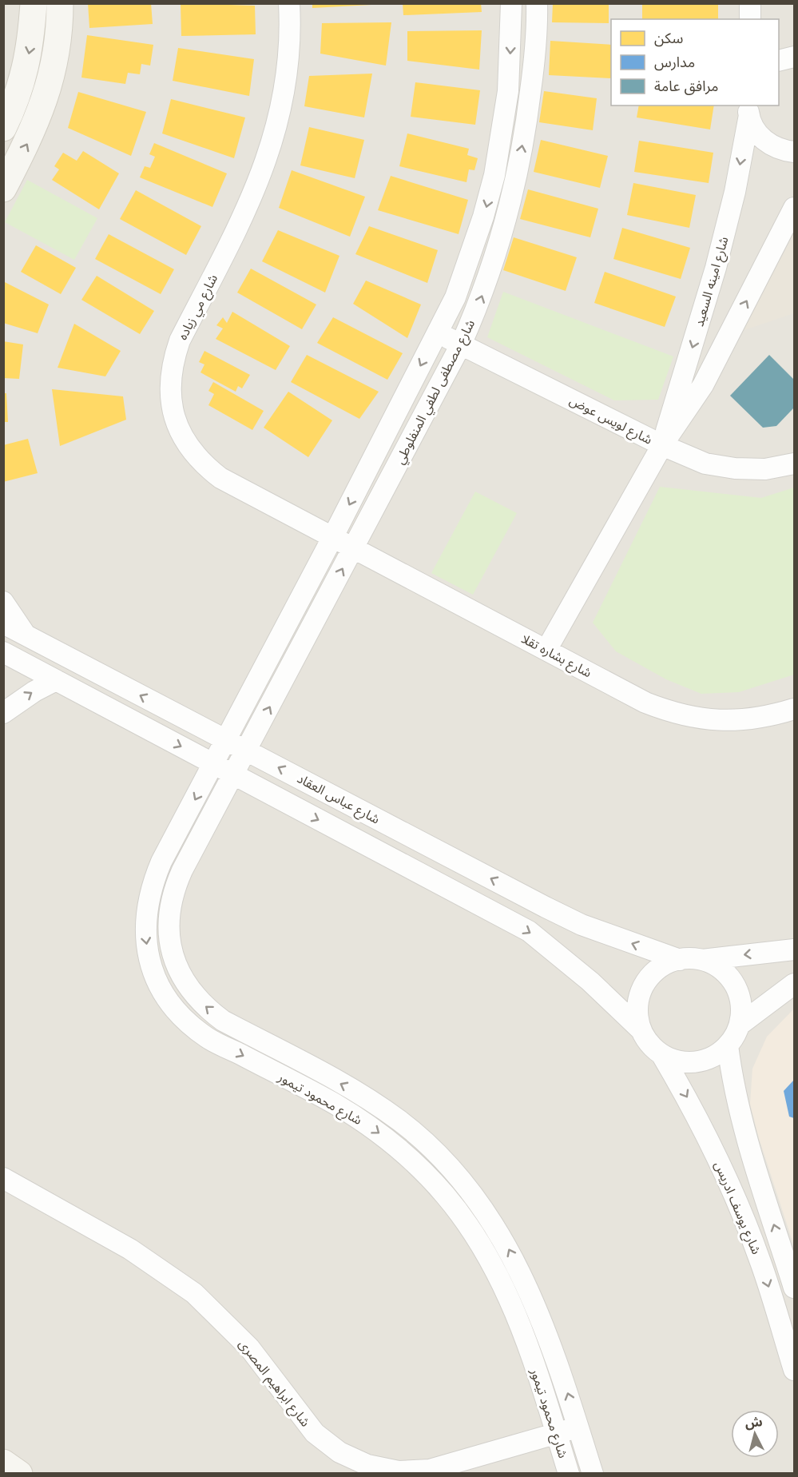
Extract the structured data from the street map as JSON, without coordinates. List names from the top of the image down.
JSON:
{
  "streets": {
    "street": [
      "شارع امينه السعيد",
      "شارع مي زياده",
      "شارع مصطفى لطفي المنفلوطي",
      "شارع لويس عوض",
      "شارع بشاره تقلا",
      "شارع عباس العقاد",
      "شارع محمود تيمور",
      "شارع يوسف ادريس",
      "شارع ابراهيم المصرى"
    ]
  },
  "crossings": [
    ["شارع امينه السعيد", "شارع لويس عوض"],
    ["شارع امينه السعيد", "شارع بشاره تقلا"],
    ["شارع مي زياده", "شارع مصطفى لطفي المنفلوطي"],
    ["شارع مي زياده", "شارع بشاره تقلا"],
    ["شارع مصطفى لطفي المنفلوطي", "شارع لويس عوض"],
    ["شارع مصطفى لطفي المنفلوطي", "شارع بشاره تقلا"],
    ["شارع مصطفى لطفي المنفلوطي", "شارع عباس العقاد"],
    ["شارع مصطفى لطفي المنفلوطي", "شارع محمود تيمور"],
    ["شارع عباس العقاد", "شارع محمود تيمور"],
    ["شارع عباس العقاد", "شارع يوسف ادريس"],
    ["شارع محمود تيمور", "شارع ابراهيم المصرى"]
  ],
  "legend": ["سكن", "مدارس", "مرافق عامة"],
  "north": "top"
}
